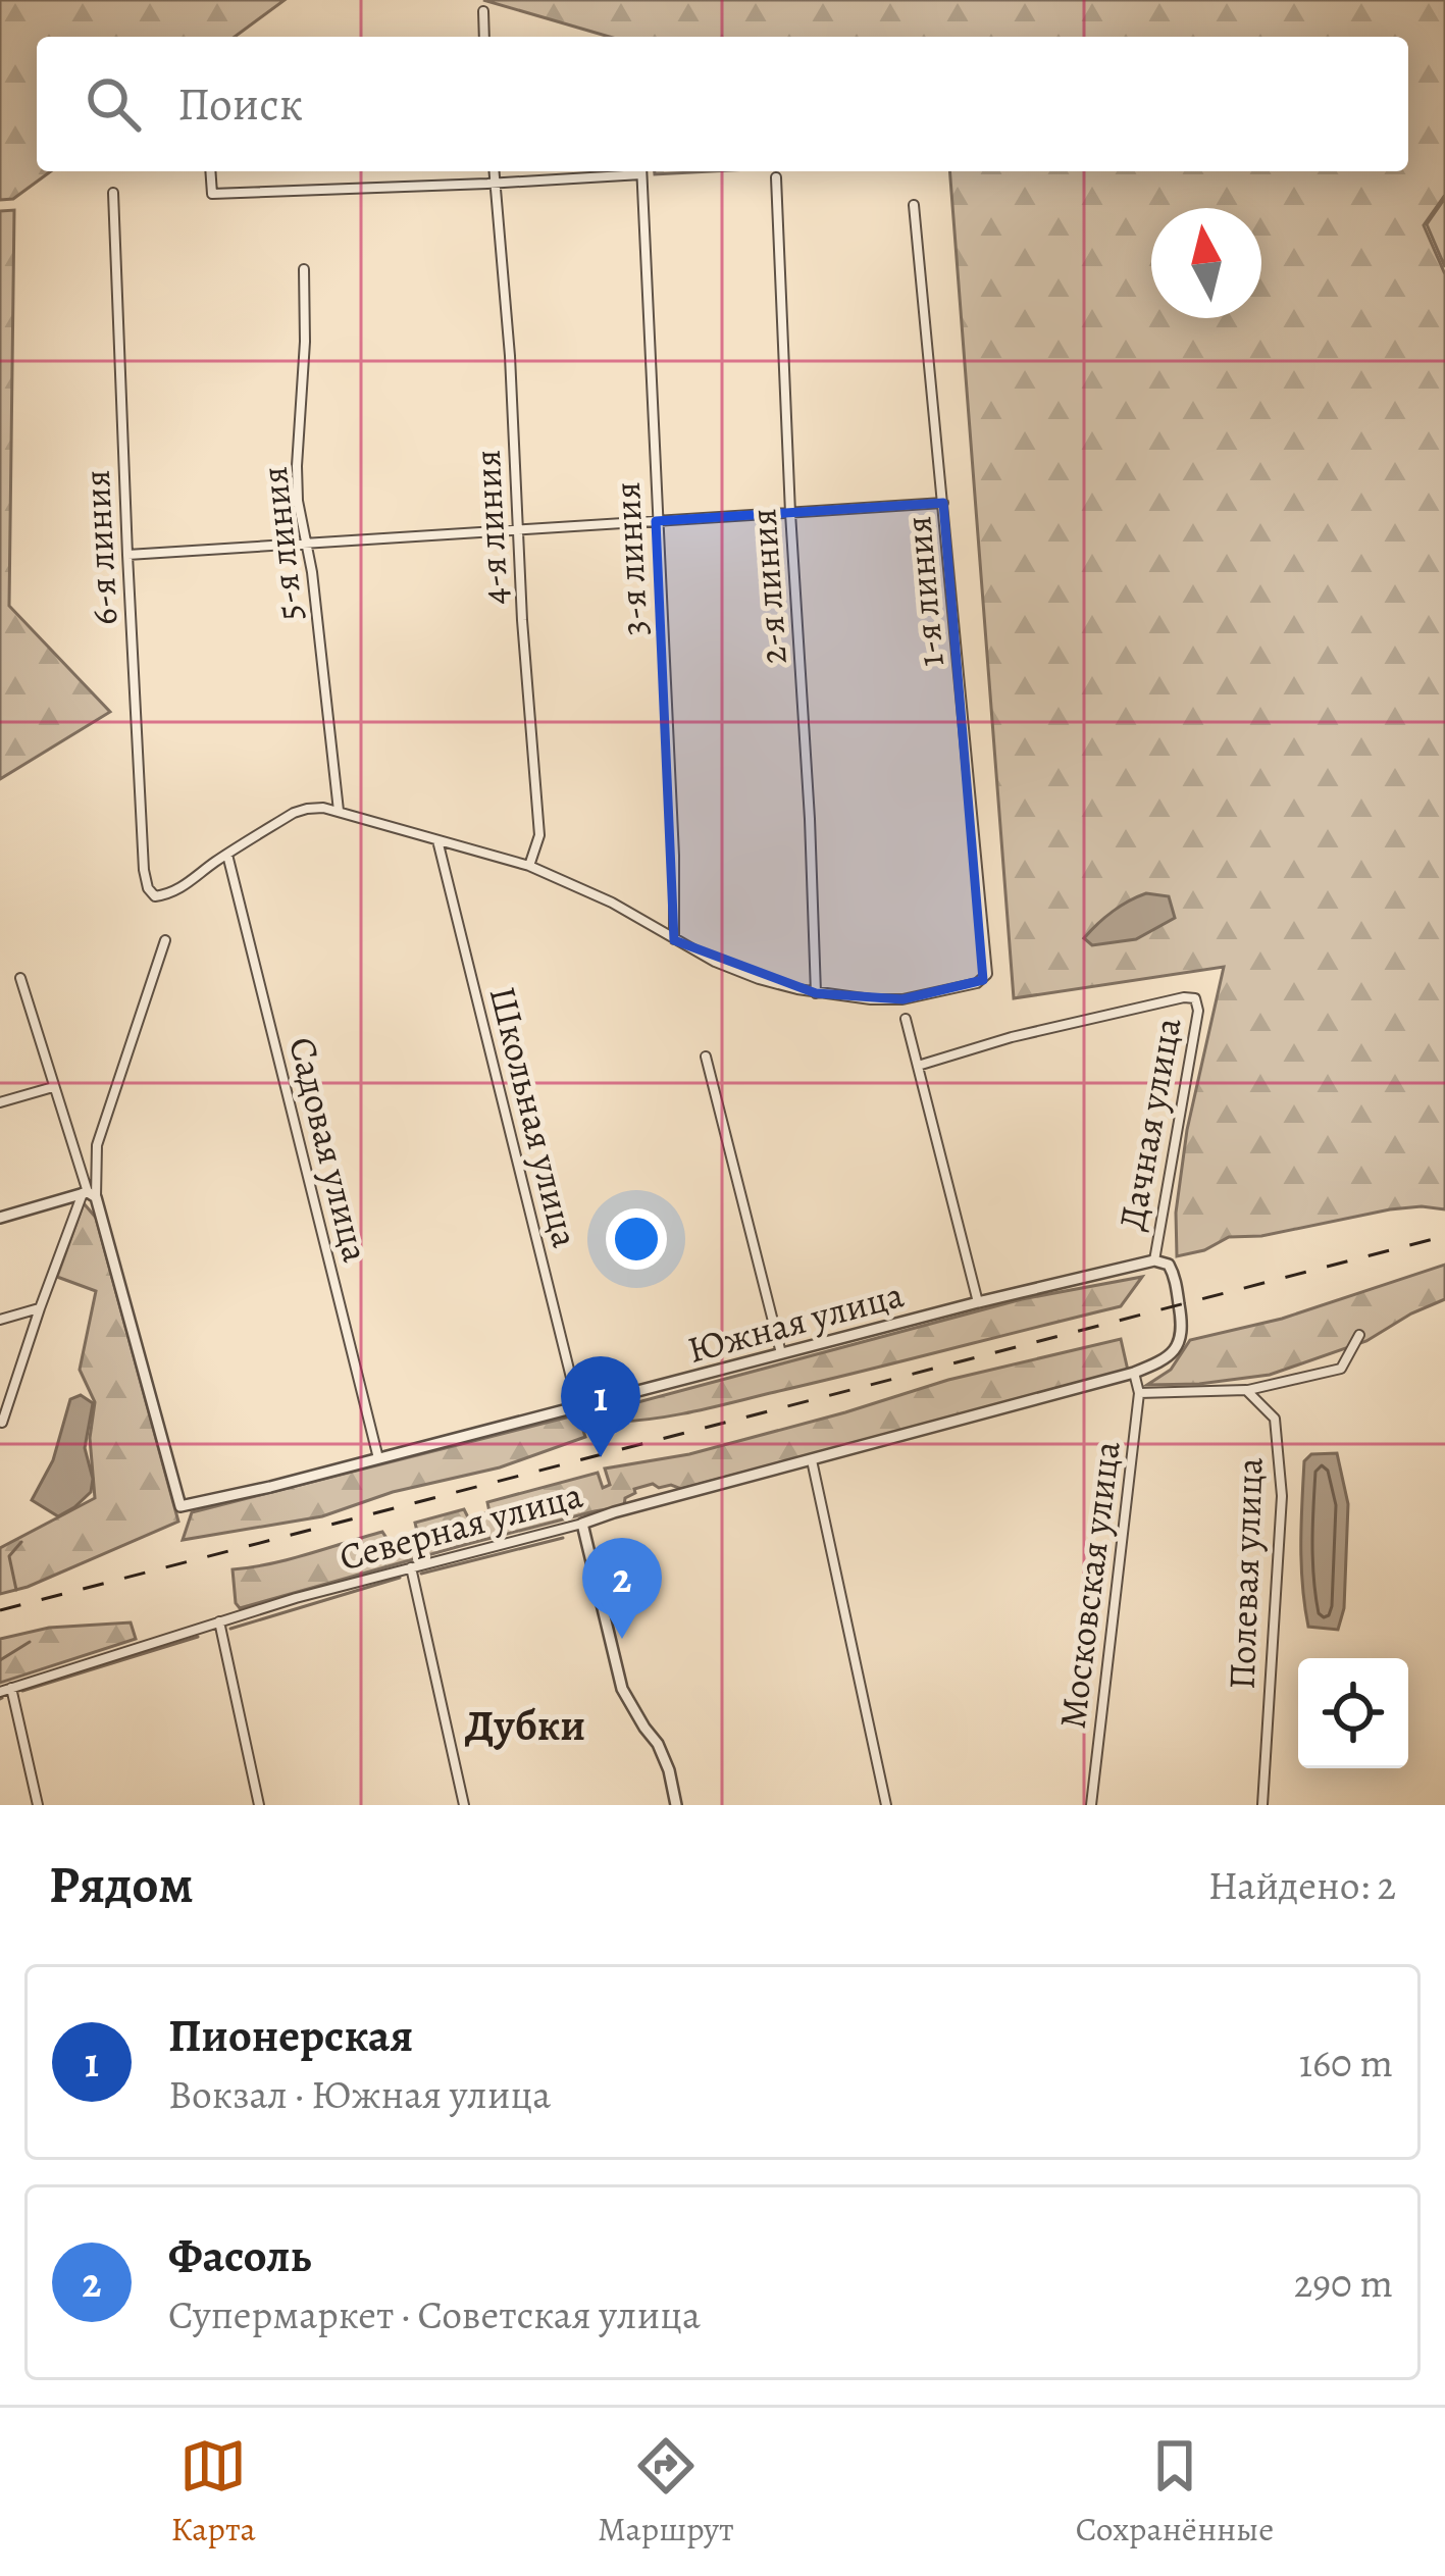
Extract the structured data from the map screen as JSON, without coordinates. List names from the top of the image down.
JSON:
{
  "streets": {
    "street": [
      "4-я линия",
      "5-я линия",
      "6-я линия",
      "3-я линия",
      "2-я линия",
      "1-я линия",
      "Школьная улица",
      "Дачная улица",
      "Садовая улица",
      "Южная улица",
      "Северная улица",
      "Полевая улица",
      "Московская улица"
    ]
  },
  "crossings": [
    ["6-я линия", "Садовая улица"],
    ["2-я линия", "1-я линия"],
    ["Школьная улица", "Южная улица"],
    ["Дачная улица", "Южная улица"],
    ["Дачная улица", "Северная улица"],
    ["Садовая улица", "Южная улица"],
    ["Южная улица", "Северная улица"],
    ["Северная улица", "Московская улица"]
  ],
  "districts": ["Дубки"],
  "north": "top",
  "page": {
    "search": "Поиск",
    "pins": ["1", "2"],
    "heading": ["Рядом", "Найдено: 2"],
    "list": [
      {
        "mark": "1",
        "name": "Пионерская",
        "note": "Вокзал · Южная улица",
        "value": "160 m"
      },
      {
        "mark": "2",
        "name": "Фасоль",
        "note": "Супермаркет · Советская улица",
        "value": "290 m"
      }
    ],
    "nav": ["Карта", "Маршрут", "Сохранённые"]
  }
}
